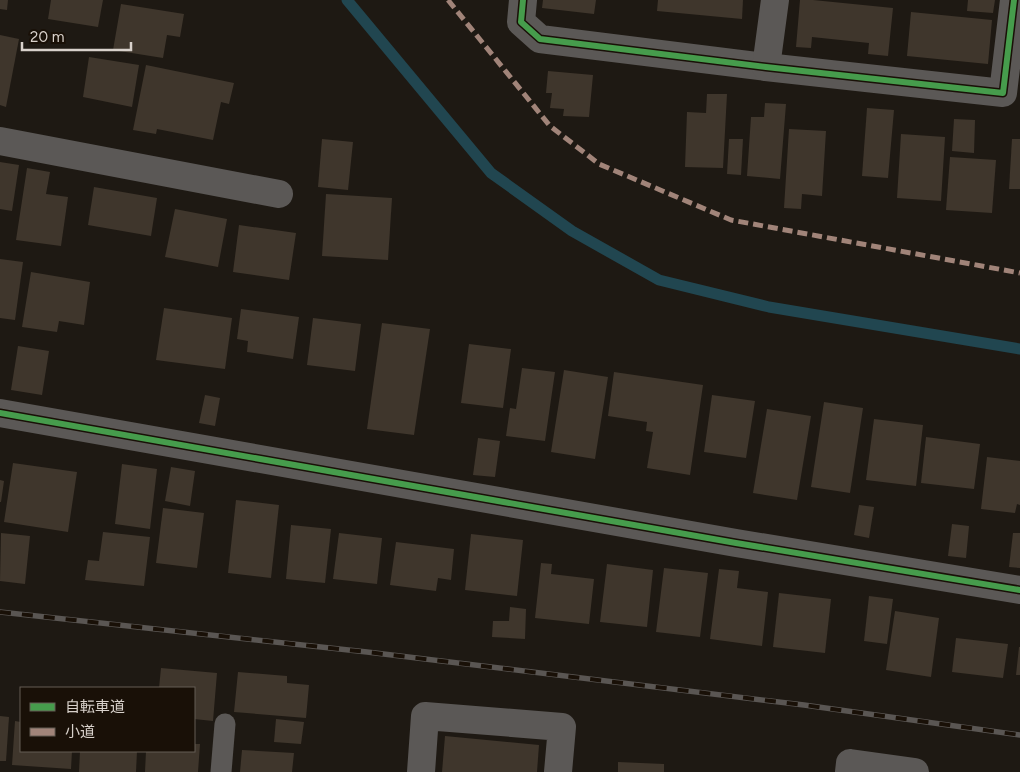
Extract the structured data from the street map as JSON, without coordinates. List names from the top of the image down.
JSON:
{
  "legend": ["自転車道", "小道"],
  "scale_bar": "20 m"
}
